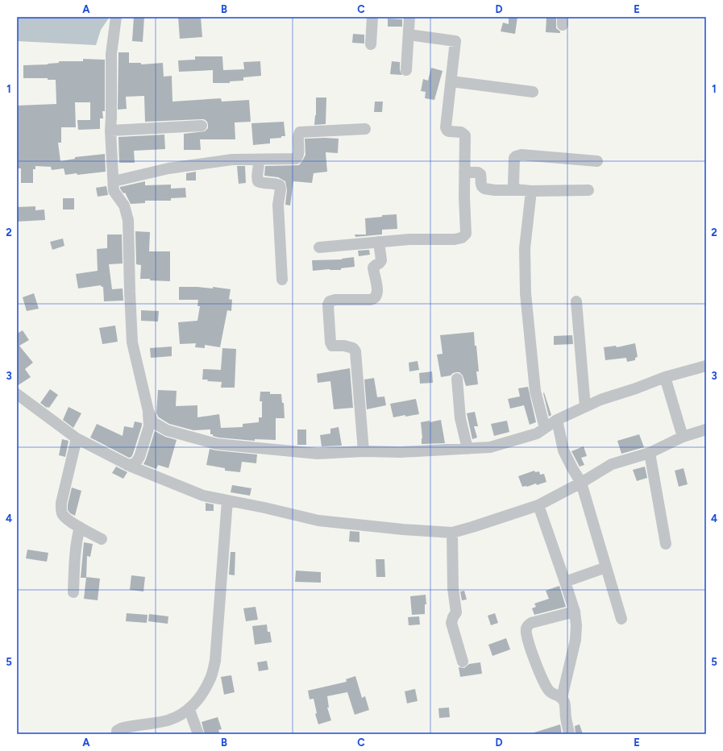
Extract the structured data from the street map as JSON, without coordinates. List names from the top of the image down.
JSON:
{
  "grid": {
    "columns": [
      "A",
      "B",
      "C",
      "D",
      "E"
    ],
    "rows": [
      "1",
      "2",
      "3",
      "4",
      "5"
    ]
  }
}
